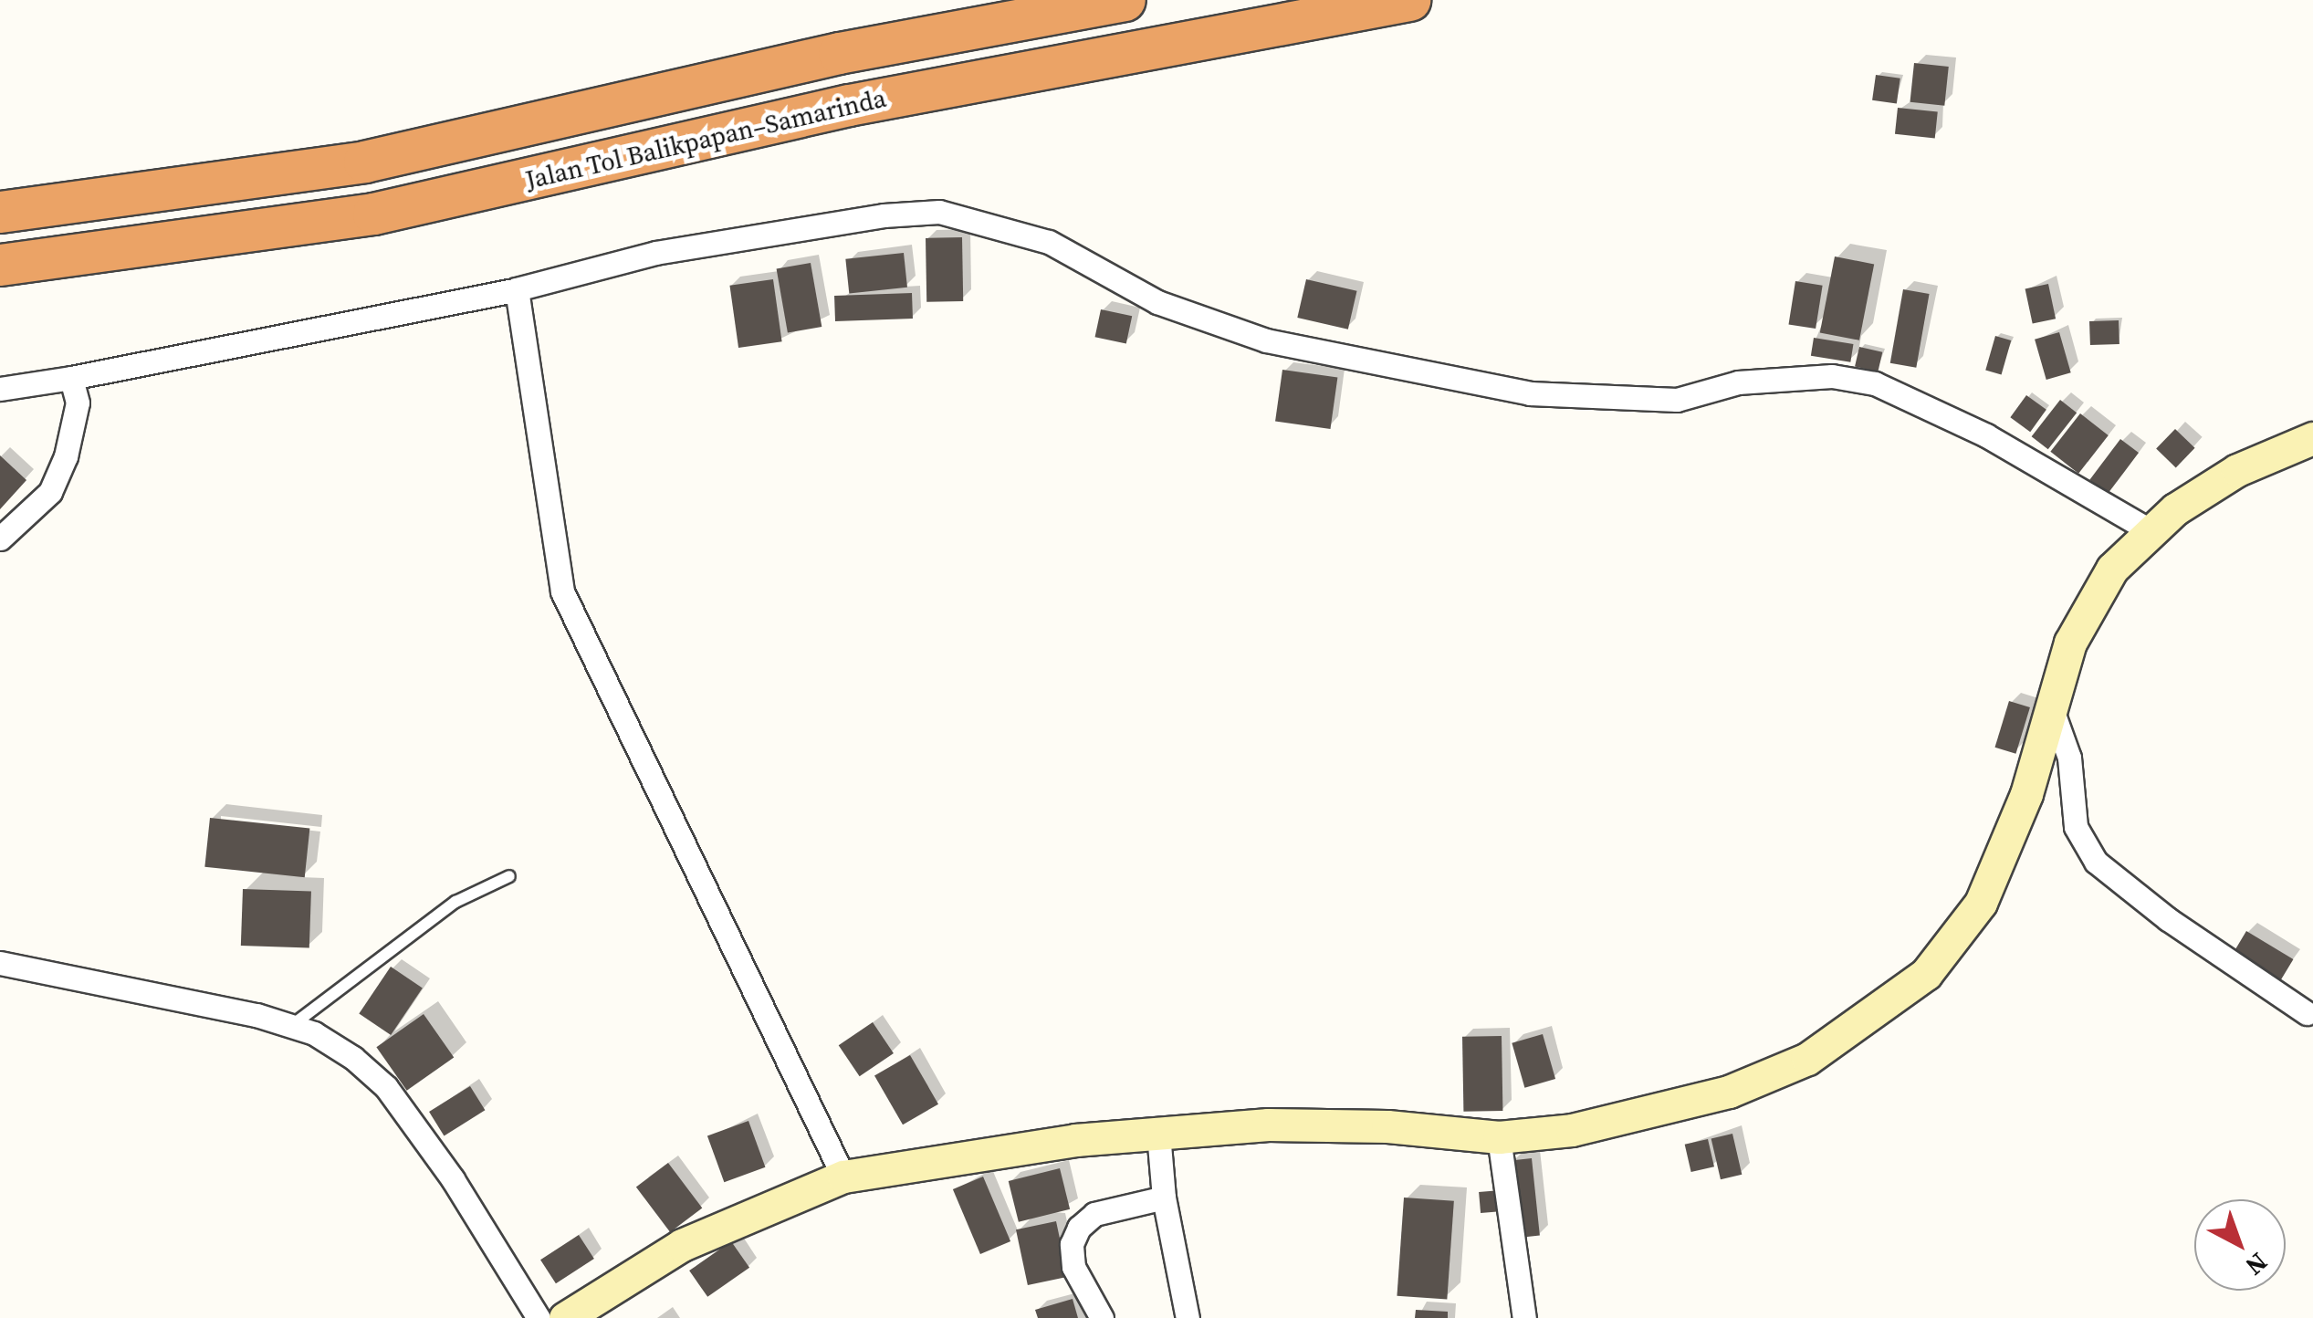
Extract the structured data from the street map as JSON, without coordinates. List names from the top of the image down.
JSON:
{
  "streets": {
    "highway": ["Jalan Tol Balikpapan–Samarinda"]
  },
  "north": "bottom right"
}
